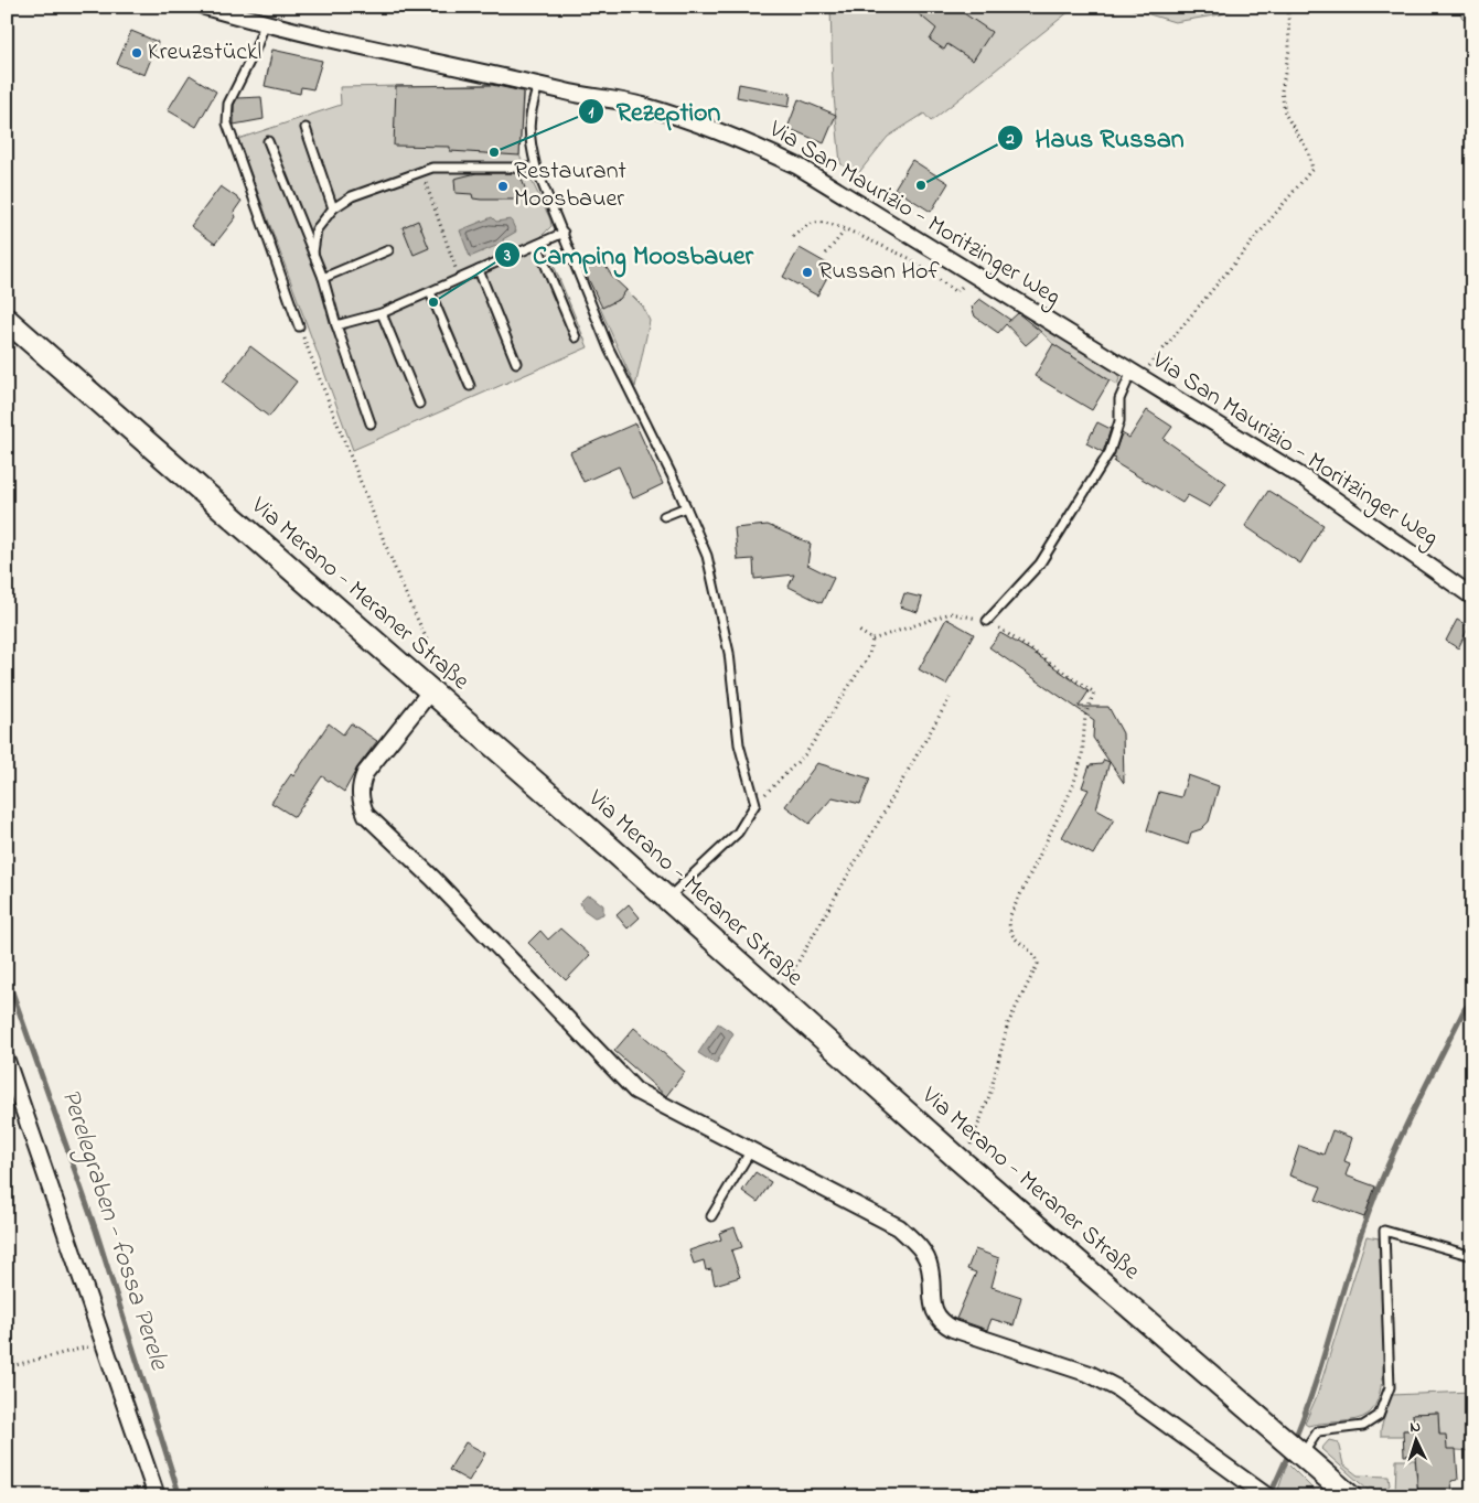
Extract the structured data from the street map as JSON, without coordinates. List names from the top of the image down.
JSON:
{
  "streets": {
    "main road": ["Via Merano - Meraner Straße"],
    "street": ["Via San Maurizio - Moritzinger Weg"]
  },
  "water": ["Perelegraben - fossa Perele"],
  "places": [
    "Kreuzstückl",
    "Rezeption",
    "Haus Russan",
    "Restaurant Moosbauer",
    "Russan Hof",
    "Camping Moosbauer"
  ],
  "north": "top"
}
